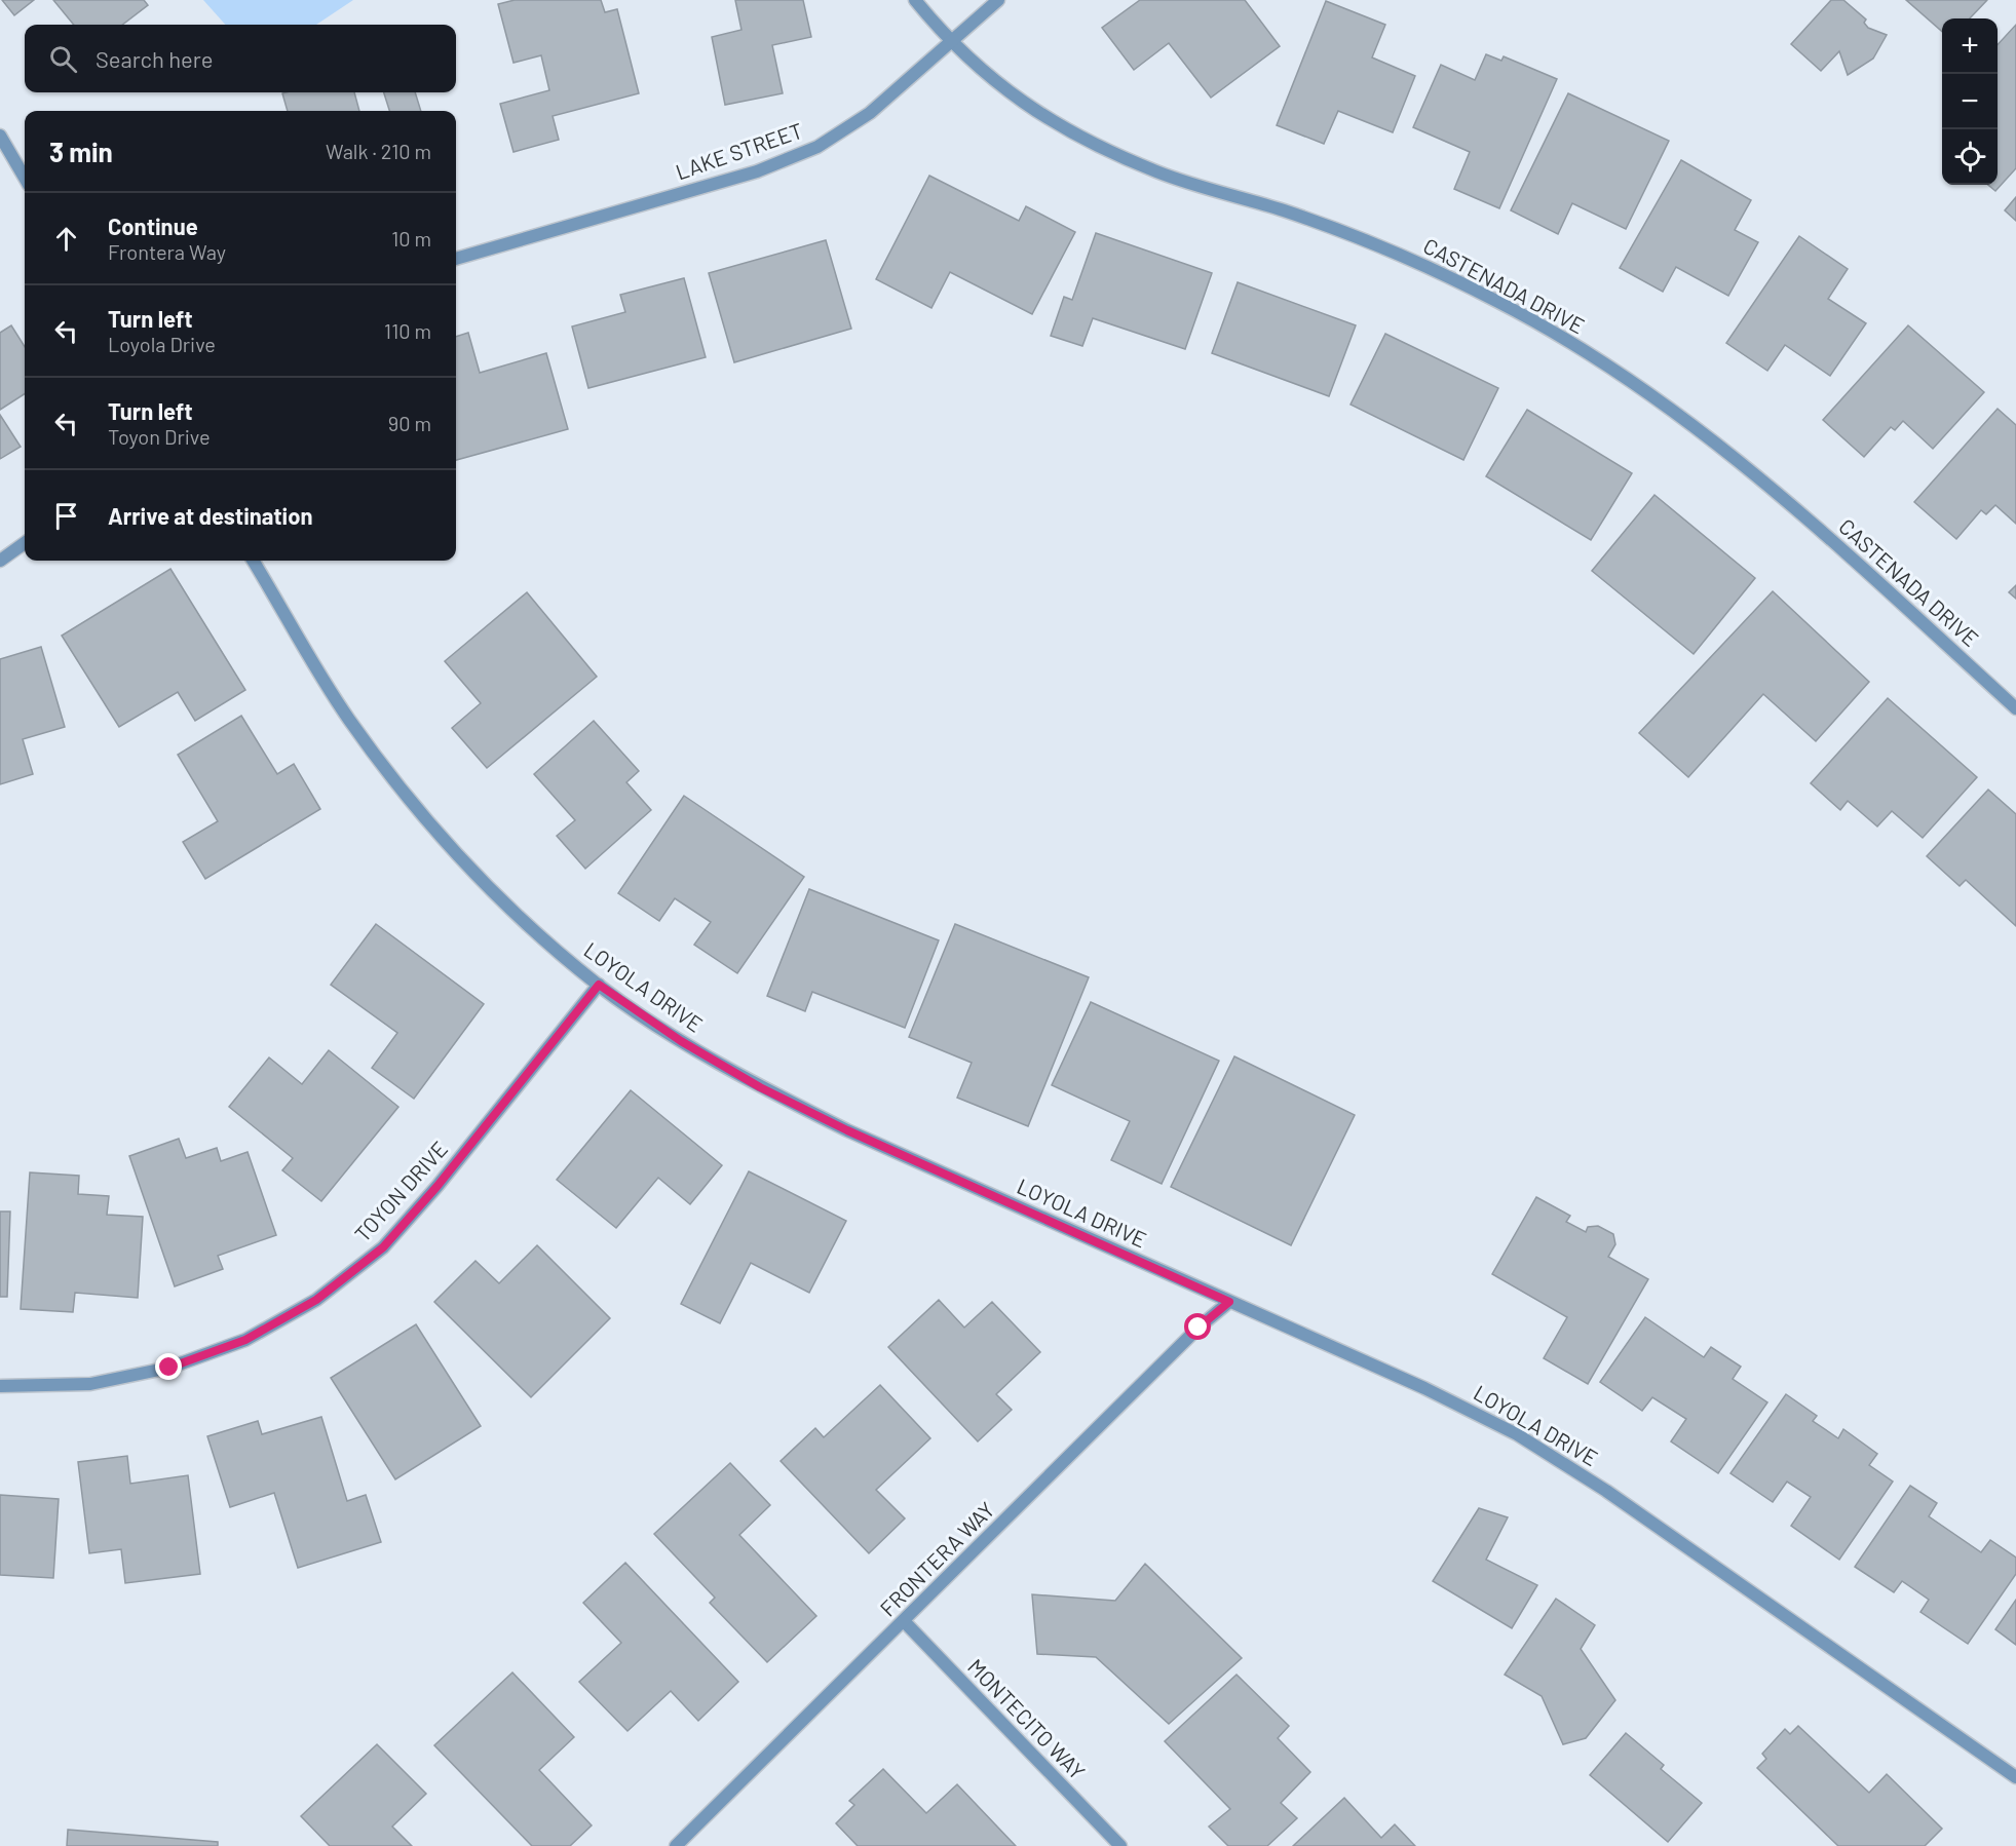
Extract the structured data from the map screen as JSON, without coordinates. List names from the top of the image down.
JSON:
{
  "streets": {
    "street": [
      "LAKE STREET",
      "CASTENADA DRIVE",
      "LOYOLA DRIVE",
      "TOYON DRIVE",
      "FRONTERA WAY",
      "MONTECITO WAY"
    ]
  },
  "crossings": [
    ["LAKE STREET", "CASTENADA DRIVE"],
    ["LOYOLA DRIVE", "TOYON DRIVE"],
    ["LOYOLA DRIVE", "FRONTERA WAY"],
    ["FRONTERA WAY", "MONTECITO WAY"]
  ],
  "page": {
    "map_buttons": ["+", "−"],
    "search": "Search here",
    "heading": ["3 min", "Walk · 210 m"],
    "list": [
      ["Continue", "Frontera Way", "10 m"],
      ["Turn left", "Loyola Drive", "110 m"],
      ["Turn left", "Toyon Drive", "90 m"],
      "Arrive at destination"
    ]
  }
}
